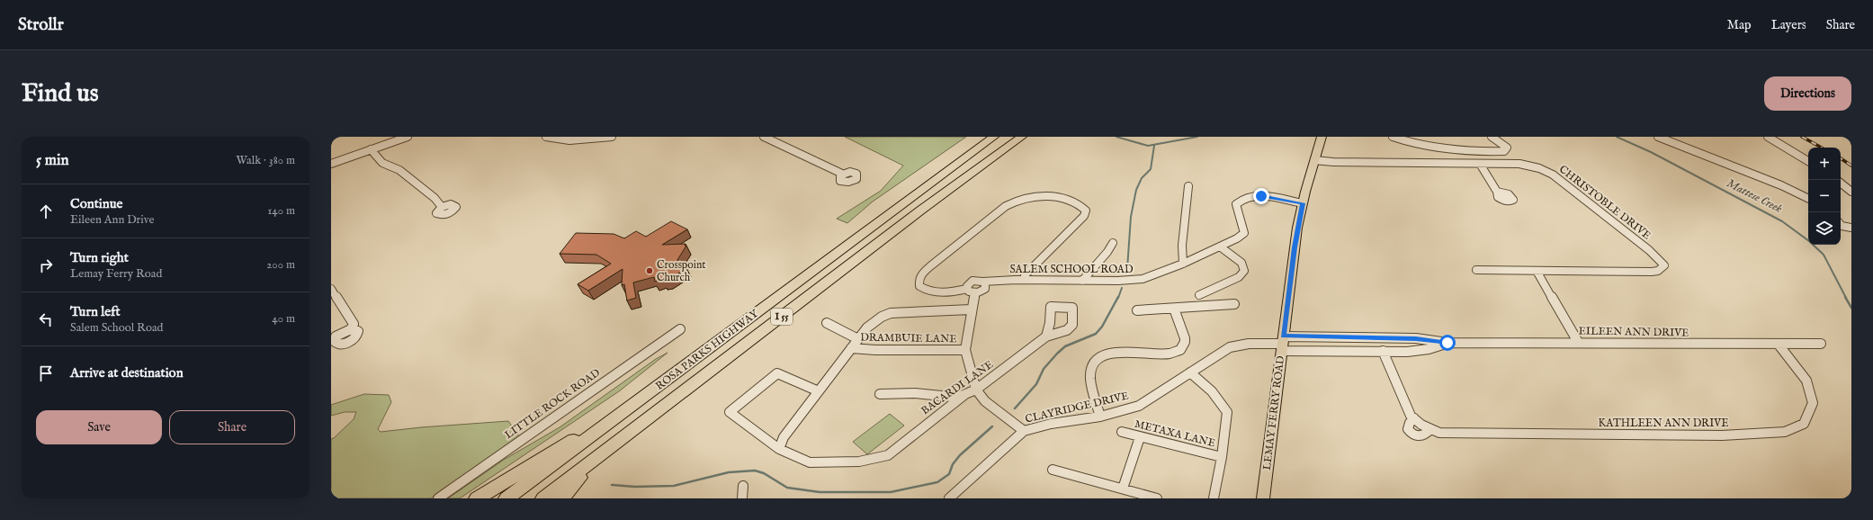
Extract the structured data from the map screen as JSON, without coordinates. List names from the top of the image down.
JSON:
{
  "streets": {
    "highway": ["I 55", "ROSA PARKS HIGHWAY"],
    "main road": ["LEMAY FERRY ROAD"],
    "street": [
      "CHRISTOBLE DRIVE",
      "SALEM SCHOOL ROAD",
      "EILEEN ANN DRIVE",
      "DRAMBUIE LANE",
      "BACARDI LANE",
      "LITTLE ROCK ROAD",
      "CLAYRIDGE DRIVE",
      "KATHLEEN ANN DRIVE",
      "METAXA LANE"
    ]
  },
  "crossings": [
    ["CHRISTOBLE DRIVE", "LEMAY FERRY ROAD"],
    ["SALEM SCHOOL ROAD", "LEMAY FERRY ROAD"],
    ["EILEEN ANN DRIVE", "CLAYRIDGE DRIVE"],
    ["EILEEN ANN DRIVE", "LEMAY FERRY ROAD"],
    ["EILEEN ANN DRIVE", "KATHLEEN ANN DRIVE"],
    ["CLAYRIDGE DRIVE", "LEMAY FERRY ROAD"]
  ],
  "water": ["Mattese Creek"],
  "places": ["Crosspoint Church"],
  "page": {
    "header": "Strollr",
    "nav": ["Map", "Layers", "Share"],
    "buttons": [
      "Directions",
      ["Save", "Share"]
    ],
    "title": "Find us",
    "heading": ["5 min", "Walk · 380 m"],
    "map_buttons": ["+", "−"],
    "list": [
      ["Continue", "Eileen Ann Drive", "140 m"],
      ["Turn right", "Lemay Ferry Road", "200 m"],
      ["Turn left", "Salem School Road", "40 m"],
      "Arrive at destination"
    ]
  }
}
